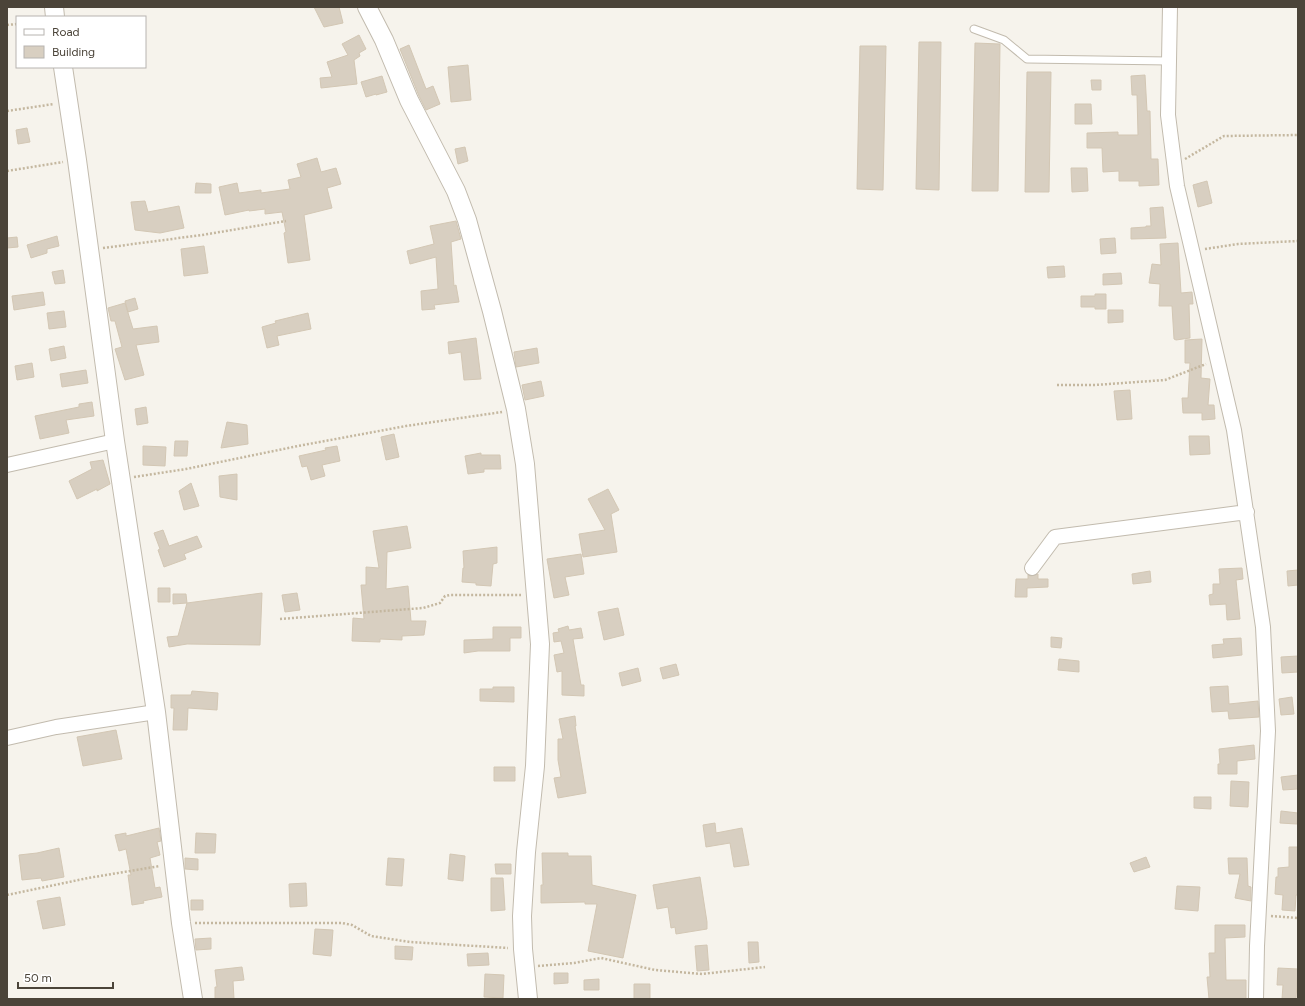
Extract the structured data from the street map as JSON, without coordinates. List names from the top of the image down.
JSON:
{
  "legend": ["Road", "Building"],
  "scale_bar": "50 m"
}
